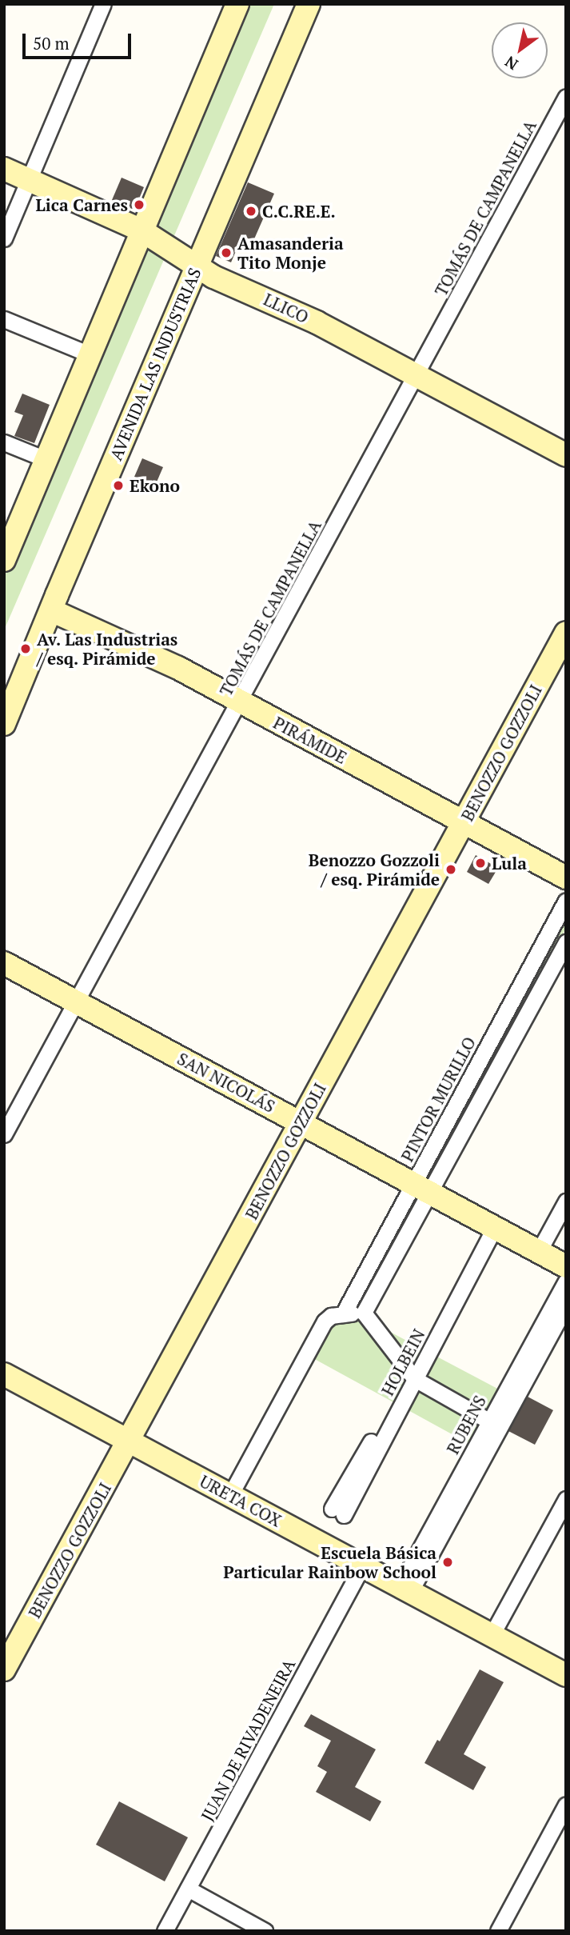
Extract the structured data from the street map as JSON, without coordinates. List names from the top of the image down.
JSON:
{
  "streets": {
    "street": [
      "TOMÁS DE CAMPANELLA",
      "LLICO",
      "AVENIDA LAS INDUSTRIAS",
      "PIRÁMIDE",
      "BENOZZO GOZZOLI",
      "SAN NICOLÁS",
      "PINTOR MURILLO",
      "HOLBEIN",
      "RUBENS",
      "URETA COX",
      "JUAN DE RIVADENEIRA"
    ]
  },
  "crossings": [
    ["TOMÁS DE CAMPANELLA", "LLICO"],
    ["TOMÁS DE CAMPANELLA", "PIRÁMIDE"],
    ["TOMÁS DE CAMPANELLA", "SAN NICOLÁS"],
    ["LLICO", "AVENIDA LAS INDUSTRIAS"],
    ["AVENIDA LAS INDUSTRIAS", "PIRÁMIDE"],
    ["PIRÁMIDE", "BENOZZO GOZZOLI"],
    ["BENOZZO GOZZOLI", "SAN NICOLÁS"],
    ["BENOZZO GOZZOLI", "URETA COX"],
    ["SAN NICOLÁS", "PINTOR MURILLO"],
    ["SAN NICOLÁS", "HOLBEIN"],
    ["PINTOR MURILLO", "URETA COX"],
    ["RUBENS", "URETA COX"],
    ["URETA COX", "JUAN DE RIVADENEIRA"]
  ],
  "places": [
    "Lica Carnes",
    "C.C.RE.E.",
    "Amasanderia Tito Monje",
    "Ekono",
    "Av. Las Industrias / esq. Pirámide",
    "Lula",
    "Benozzo Gozzoli / esq. Pirámide",
    "Escuela Básica Particular Rainbow School"
  ],
  "scale_bar": "50 m",
  "north": "bottom left"
}
